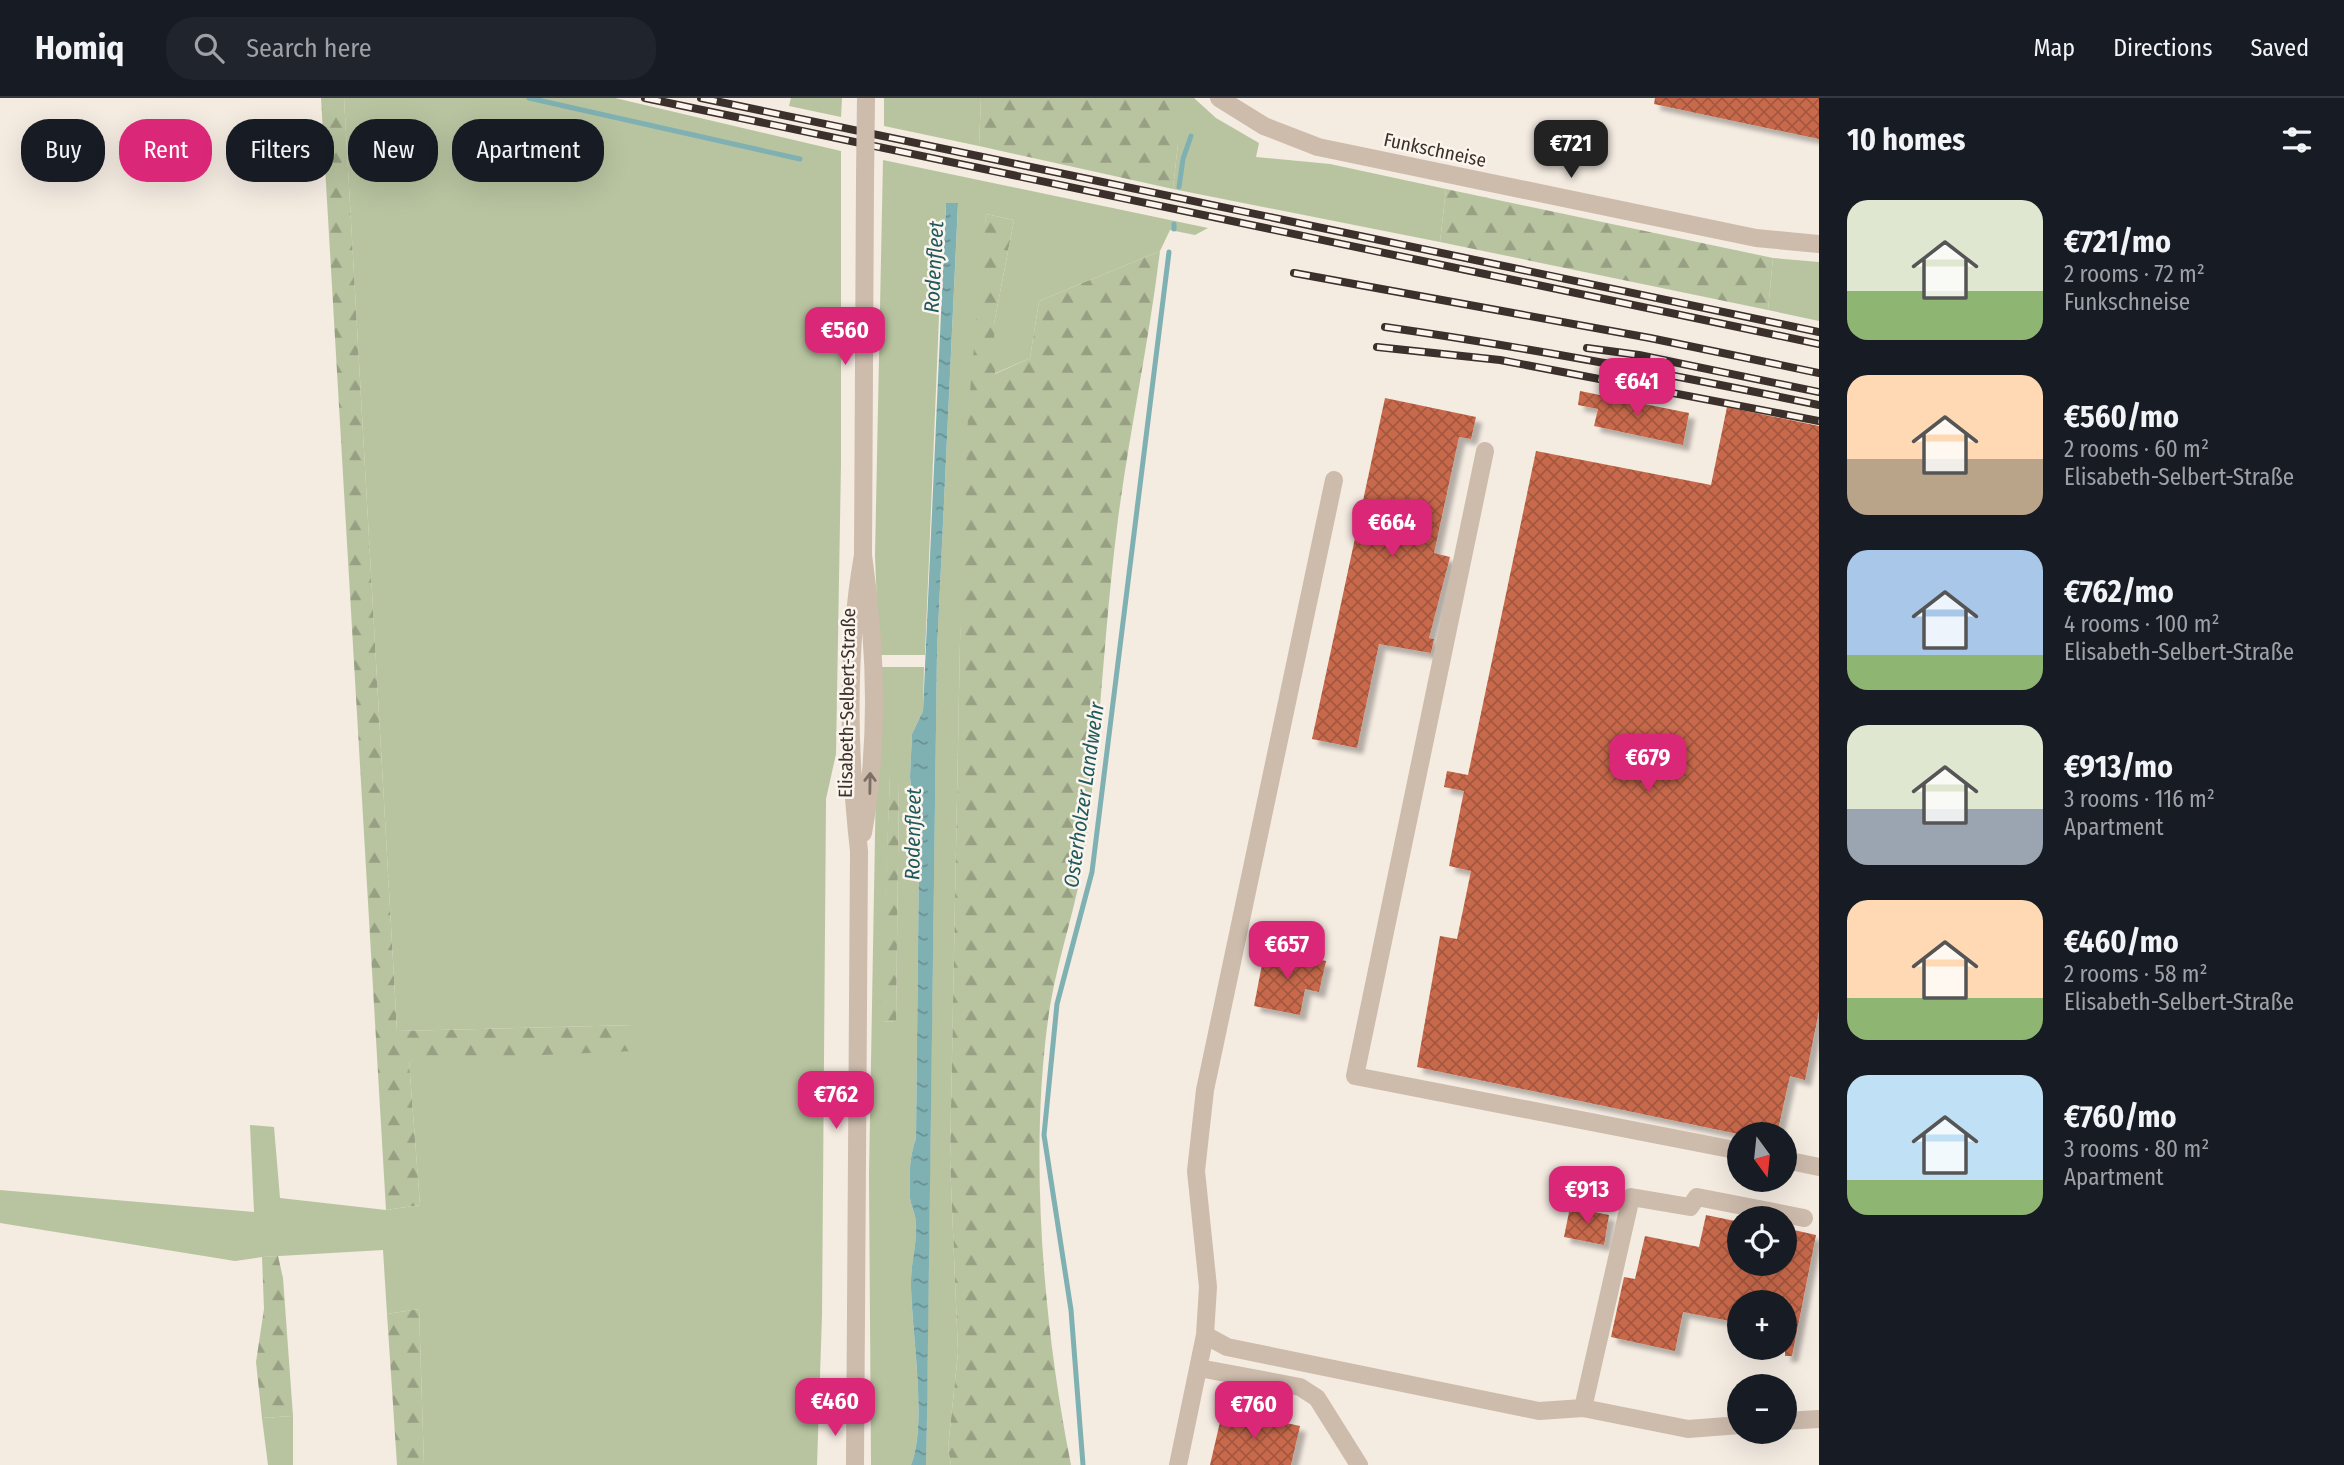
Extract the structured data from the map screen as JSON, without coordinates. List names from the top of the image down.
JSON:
{
  "streets": {
    "street": ["Funkschneise", "Elisabeth-Selbert-Straße"]
  },
  "water": ["Rodenfleet", "Osterholzer Landwehr"],
  "north": "bottom",
  "page": {
    "header": "Homiq",
    "search": "Search here",
    "nav": ["Map", "Directions", "Saved"],
    "heading": "10 homes",
    "chip": [
      "Buy",
      "Rent",
      "Filters",
      "New",
      "Apartment"
    ],
    "price": [
      "€721",
      "€560",
      "€641",
      "€664",
      "€679",
      "€657",
      "€762",
      "€913",
      "€460",
      "€760"
    ],
    "list": [
      {
        "name": "€721/mo",
        "note": "2 rooms · 72 m² · Funkschneise"
      },
      {
        "name": "€560/mo",
        "note": "2 rooms · 60 m² · Elisabeth-Selbert-Straße"
      },
      {
        "name": "€762/mo",
        "note": "4 rooms · 100 m² · Elisabeth-Selbert-Straße"
      },
      {
        "name": "€913/mo",
        "note": "3 rooms · 116 m² · Apartment"
      },
      {
        "name": "€460/mo",
        "note": "2 rooms · 58 m² · Elisabeth-Selbert-Straße"
      },
      {
        "name": "€760/mo",
        "note": "3 rooms · 80 m² · Apartment"
      }
    ],
    "map_buttons": ["+", "−"]
  }
}
